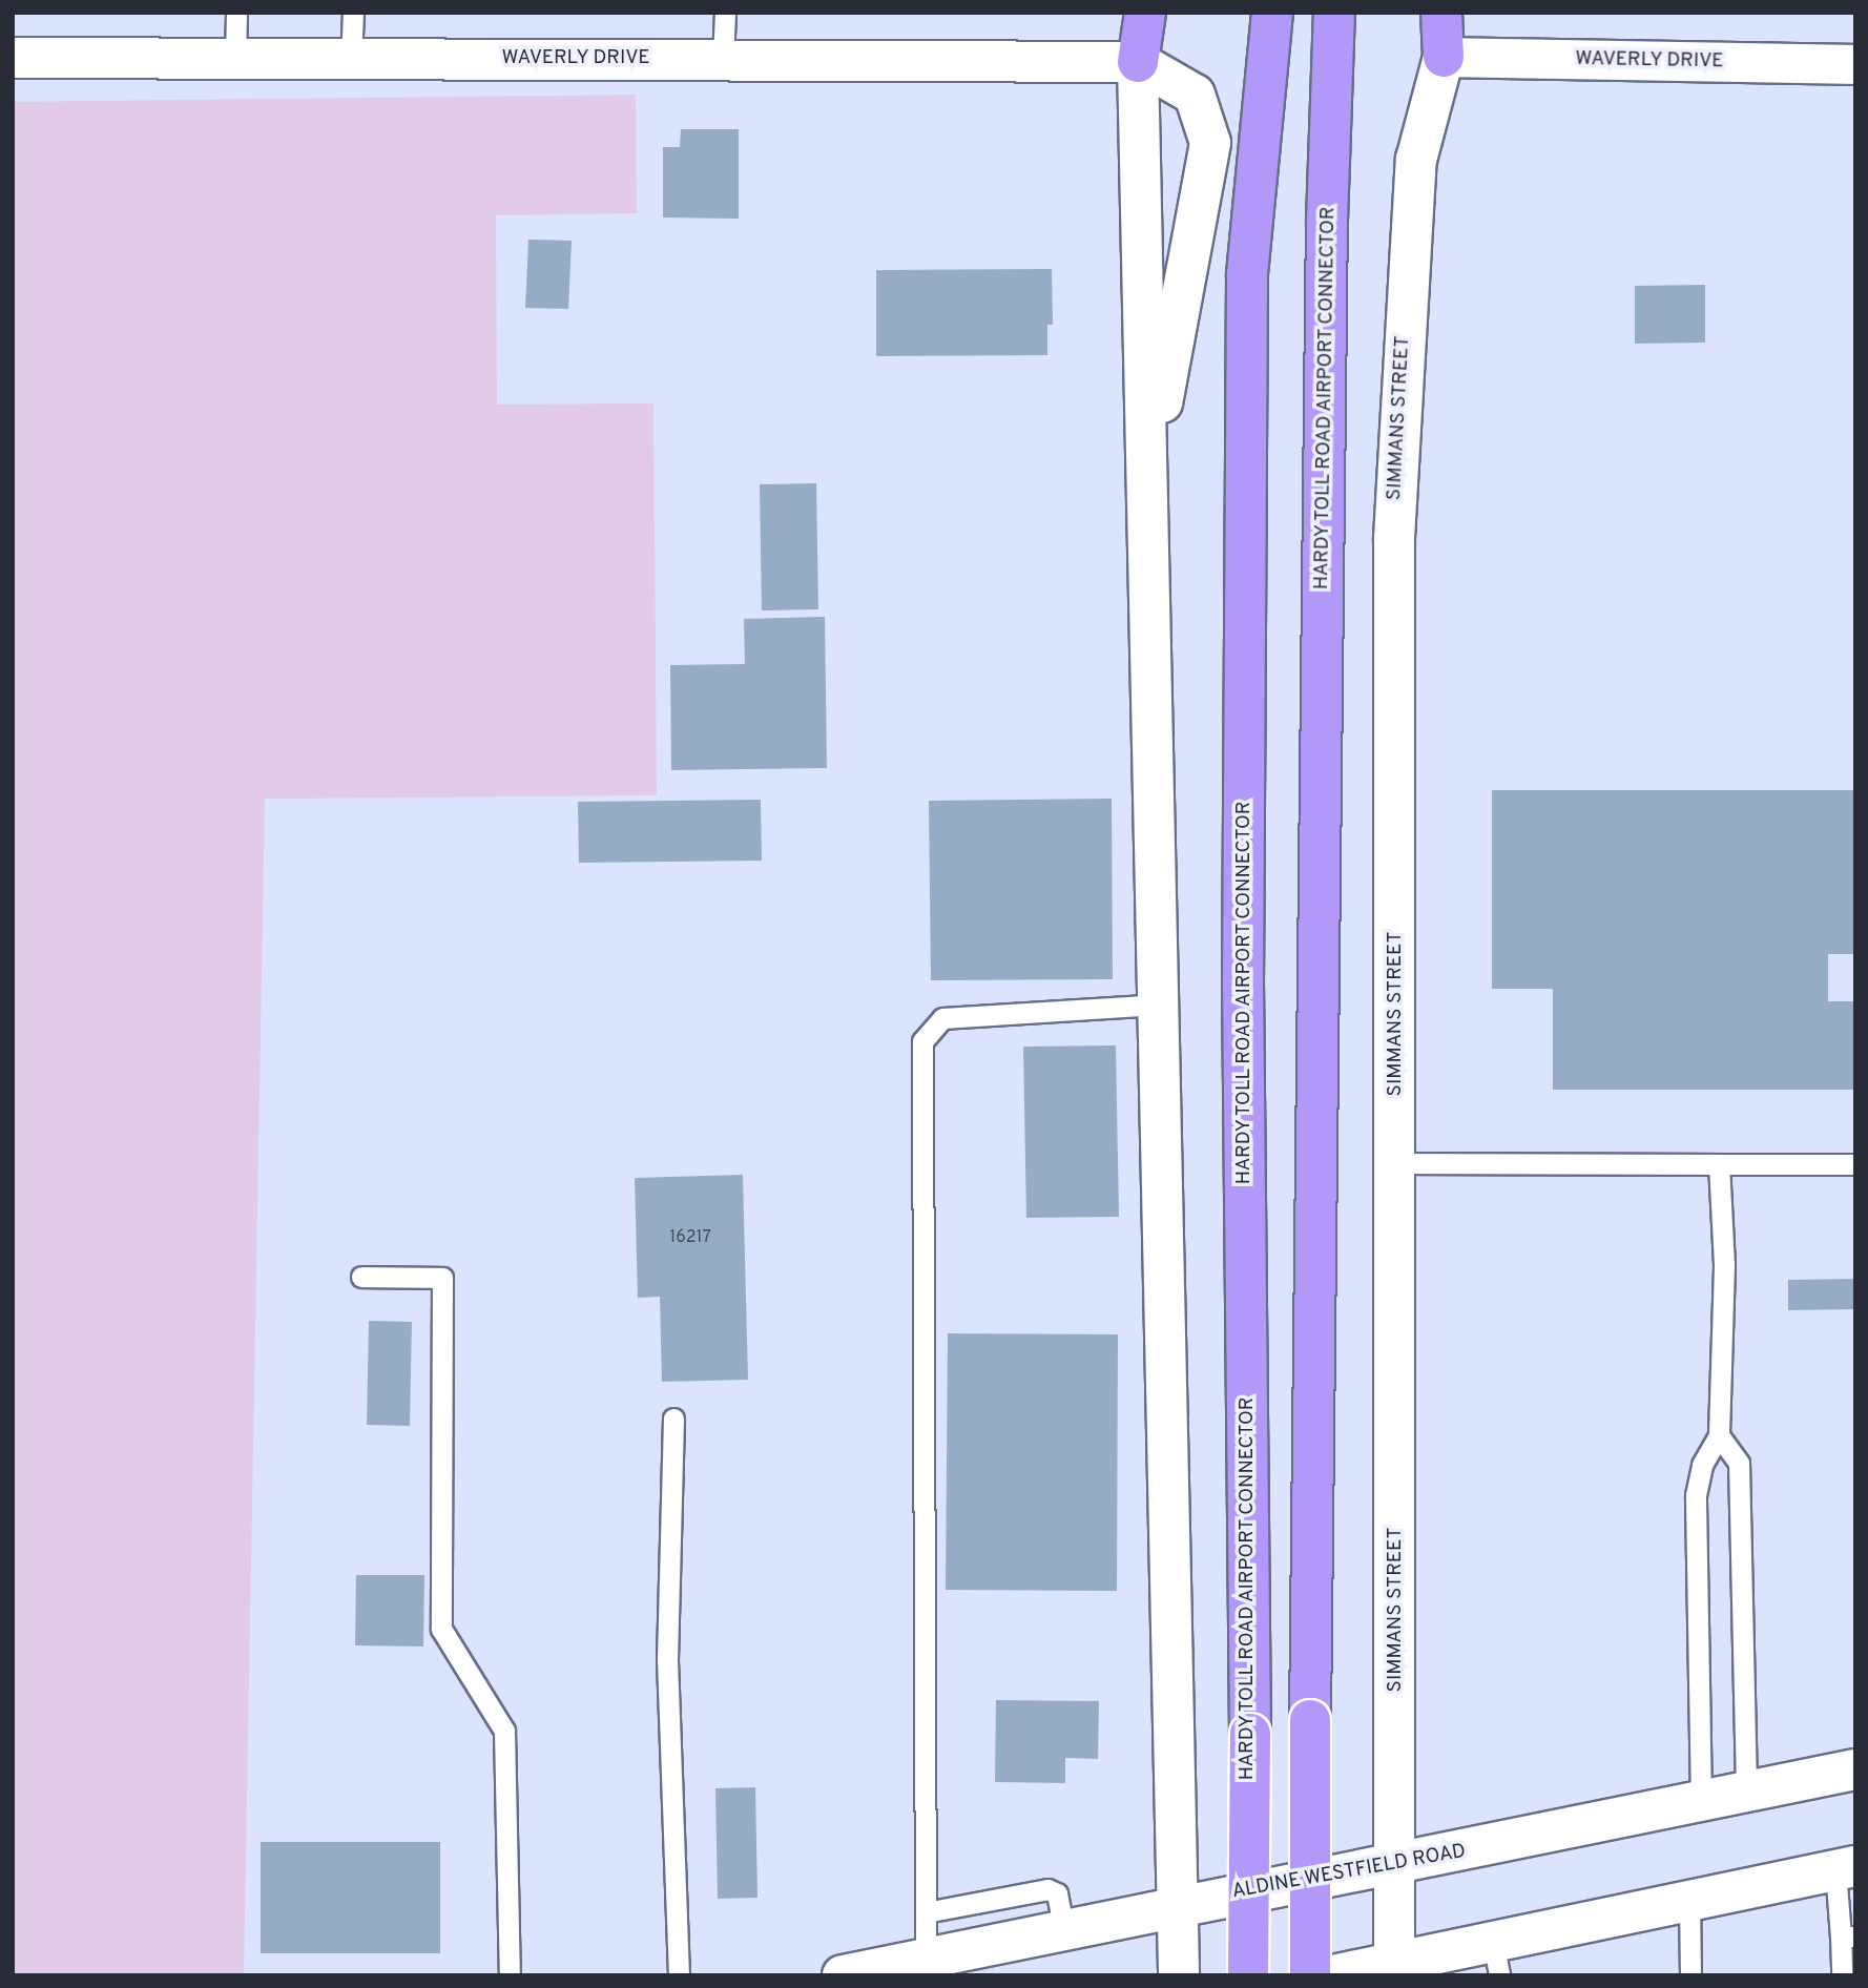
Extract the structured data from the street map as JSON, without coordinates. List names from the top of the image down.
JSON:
{
  "streets": {
    "highway": ["HARDY TOLL ROAD AIRPORT CONNECTOR"],
    "main road": ["WAVERLY DRIVE", "SIMMANS STREET", "ALDINE WESTFIELD ROAD"]
  },
  "crossings": [
    ["WAVERLY DRIVE", "SIMMANS STREET"],
    ["SIMMANS STREET", "ALDINE WESTFIELD ROAD"]
  ],
  "house_numbers": ["16217"]
}
